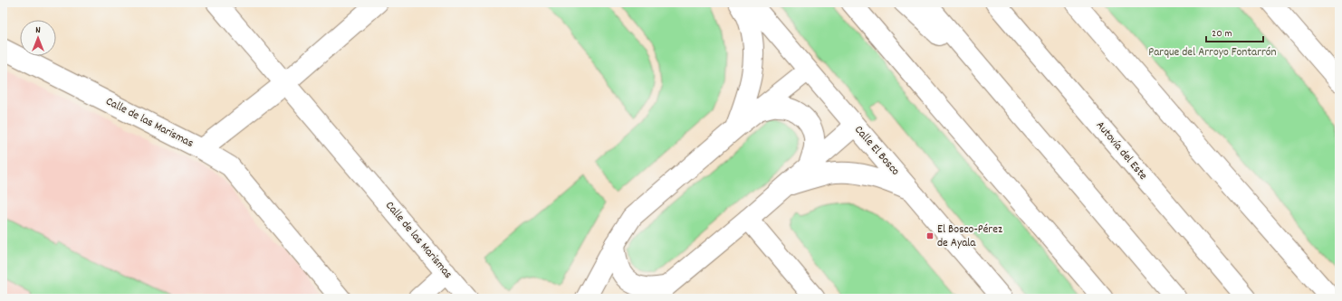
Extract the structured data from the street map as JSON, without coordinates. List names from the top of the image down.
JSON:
{
  "streets": {
    "main road": ["Calle de las Marismas", "Calle El Bosco", "Autovía del Este"]
  },
  "parks": ["Parque del Arroyo Fontarrón"],
  "places": {
    "transit": ["El Bosco-Pérez de Ayala"]
  },
  "scale_bar": "20 m",
  "north": "top"
}
